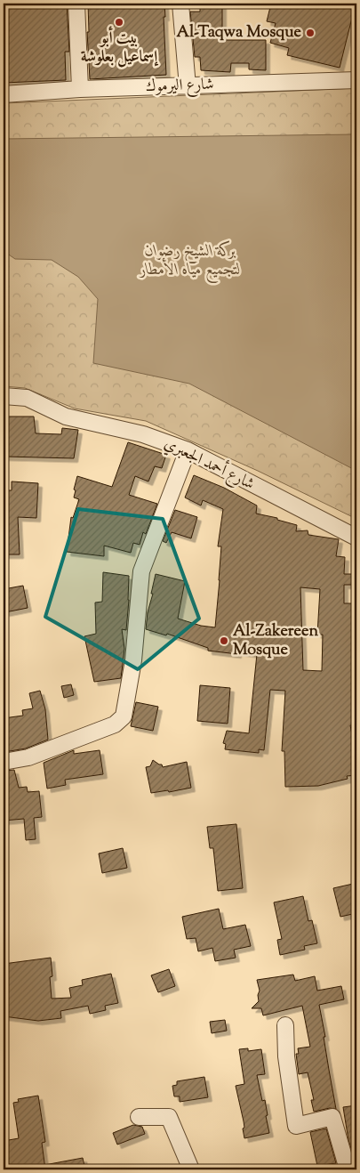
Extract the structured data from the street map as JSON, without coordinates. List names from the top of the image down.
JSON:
{
  "streets": {
    "street": ["شارع اليرموك", "شارع أحمد الجعبري"]
  },
  "parks": ["بركة الشيخ رضوان لتجميع مياه الأمطار"],
  "places": ["بيت أبو إسماعيل بعلوشة", "Al-Taqwa Mosque", "Al-Zakereen Mosque"]
}
